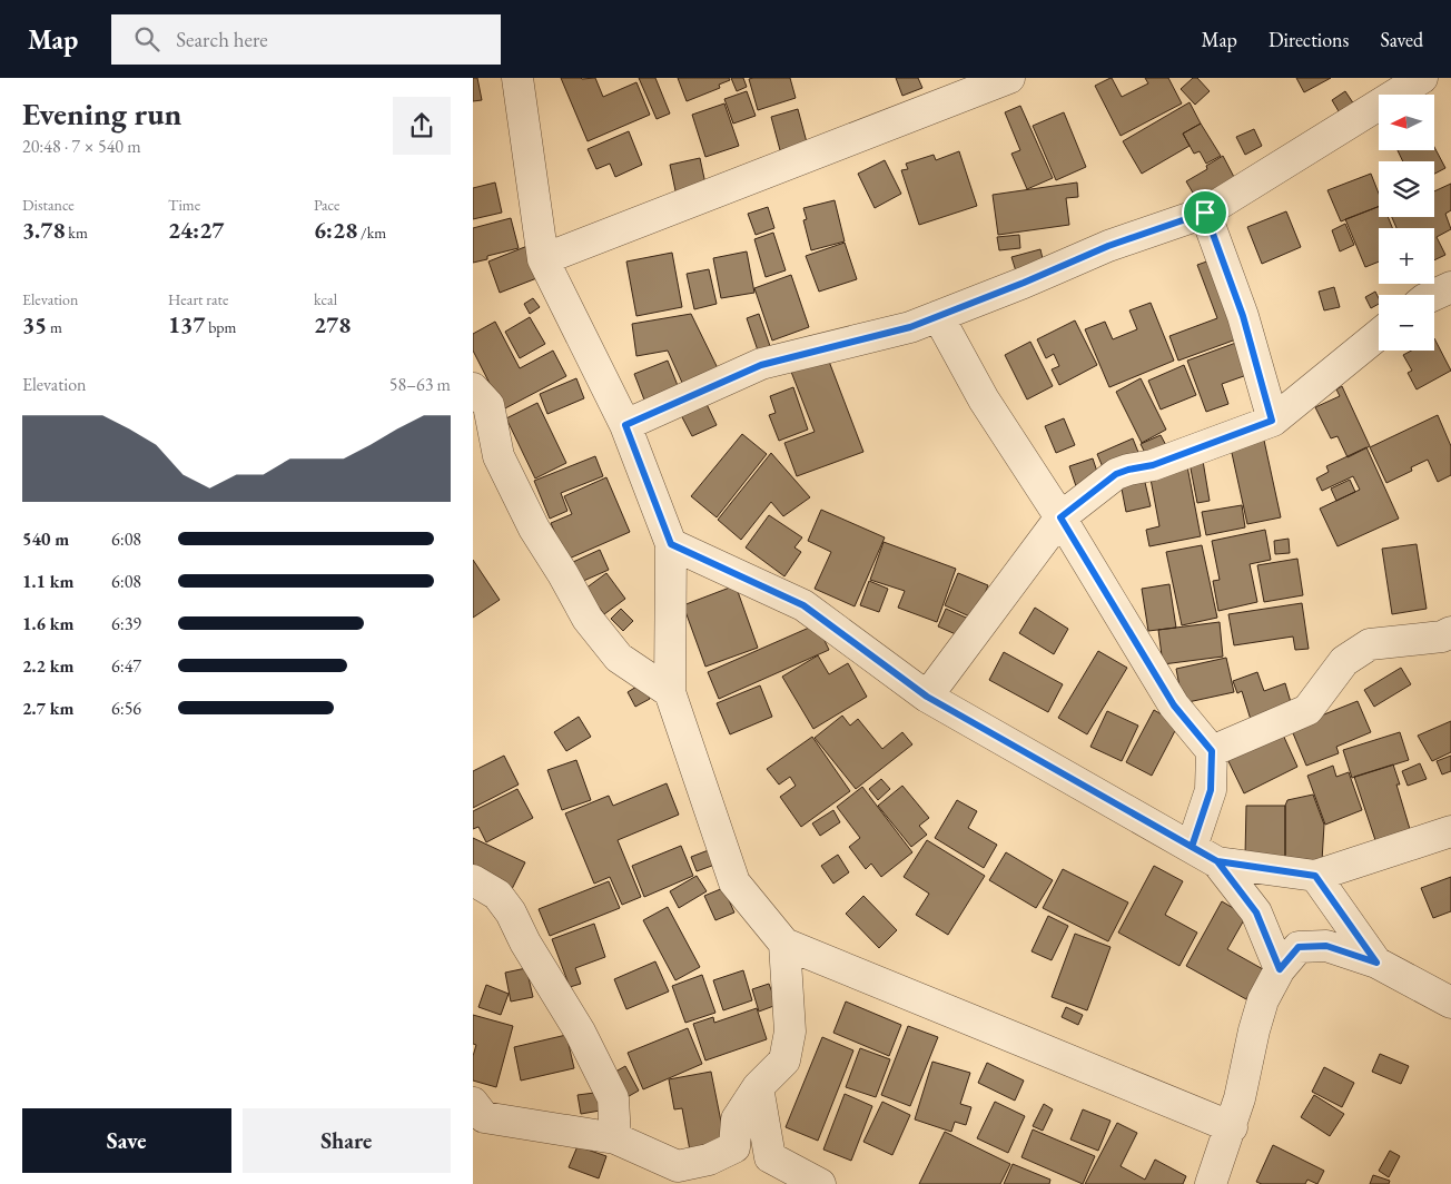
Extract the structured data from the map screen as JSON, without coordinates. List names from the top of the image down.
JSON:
{
  "north": "left",
  "page": {
    "header": "Map",
    "search": "Search here",
    "nav": ["Map", "Directions", "Saved"],
    "heading": ["Evening run", "20:48 · 7 × 540 m"],
    "map_buttons": ["+", "−"],
    "stats": [
      ["Distance", "3.78 km"],
      ["Time", "24:27"],
      ["Pace", "6:28 /km"],
      ["Elevation", "35 m"],
      ["Heart rate", "137 bpm"],
      ["kcal", "278"]
    ],
    "chart": ["Elevation", "58–63 m"],
    "list": [
      {
        "name": "540 m",
        "note": "6:08"
      },
      {
        "name": "1.1 km",
        "note": "6:08"
      },
      {
        "name": "1.6 km",
        "note": "6:39"
      },
      {
        "name": "2.2 km",
        "note": "6:47"
      },
      {
        "name": "2.7 km",
        "note": "6:56"
      }
    ],
    "buttons": ["Save", "Share"]
  }
}
